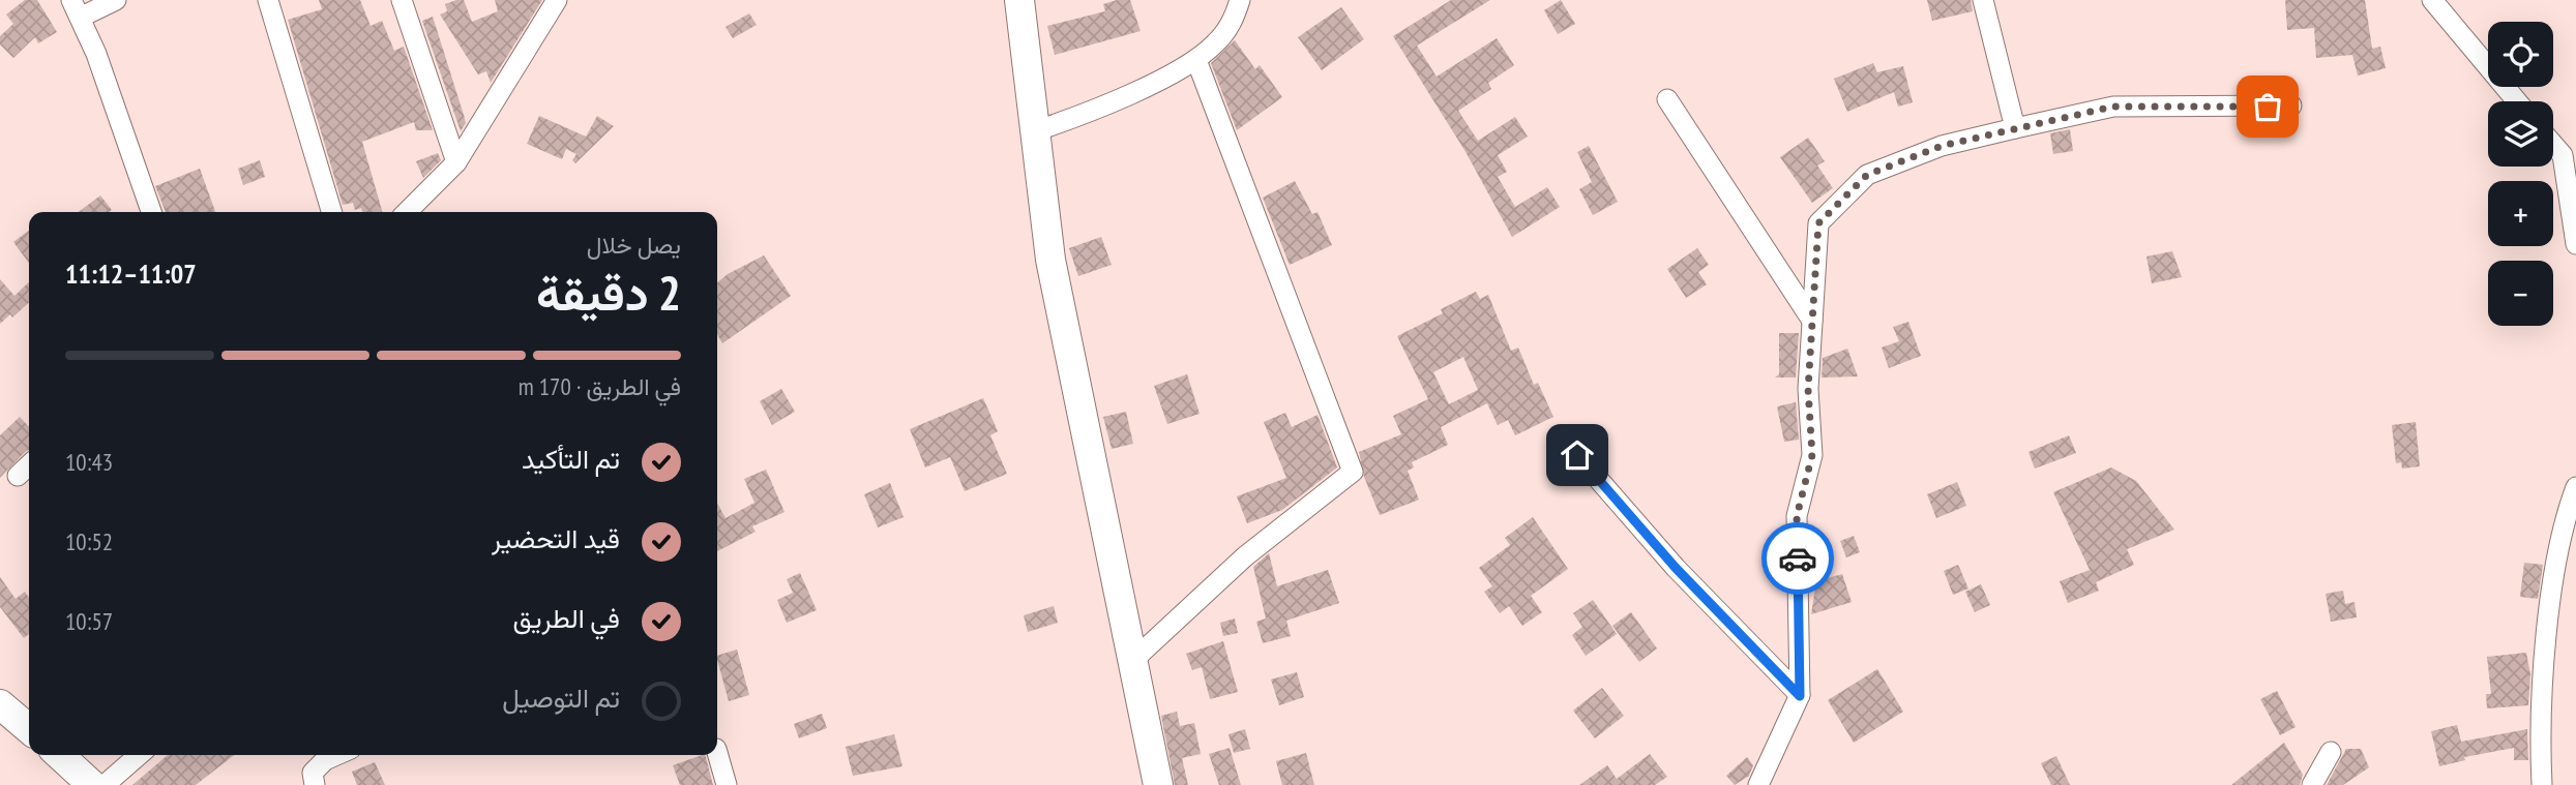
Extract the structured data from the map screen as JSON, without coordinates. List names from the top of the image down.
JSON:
{
  "page": {
    "map_buttons": ["+", "−"],
    "heading": ["2 دقيقة", "يصل خلال", "11:07–11:12"],
    "bar": "في الطريق · 170 m",
    "list": [
      ["تم التأكيد", "10:43"],
      ["قيد التحضير", "10:52"],
      ["في الطريق", "10:57"],
      "تم التوصيل"
    ]
  }
}
